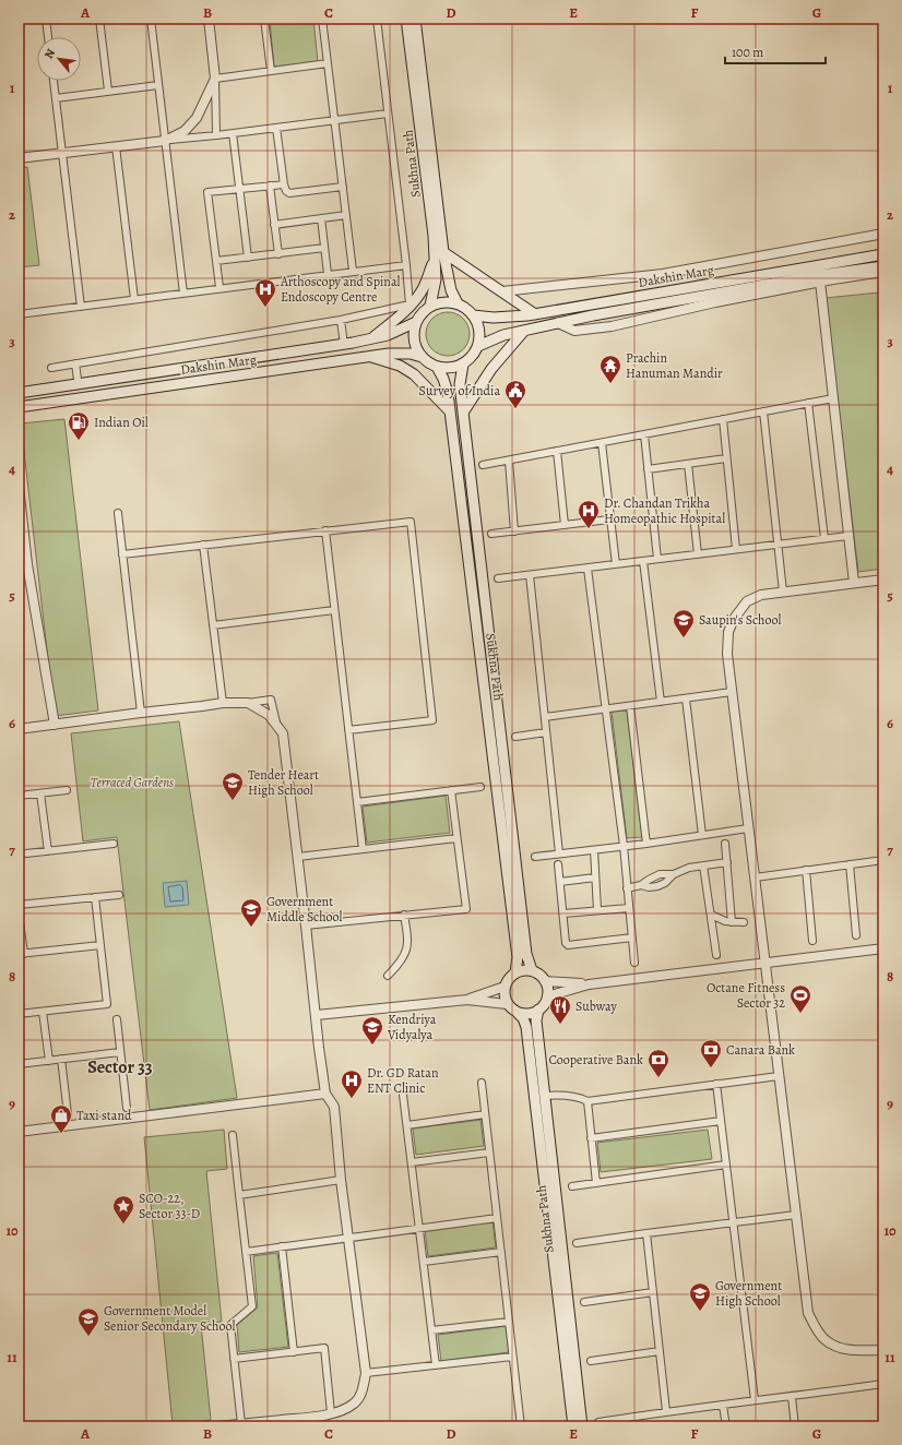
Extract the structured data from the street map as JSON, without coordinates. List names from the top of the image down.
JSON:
{
  "streets": {
    "main road": ["Sukhna Path", "Dakshin Marg"]
  },
  "crossings": [
    ["Sukhna Path", "Dakshin Marg"]
  ],
  "districts": ["Sector 33"],
  "parks": ["Terraced Gardens"],
  "places": {
    "hospital": ["Arthoscopy and Spinal Endoscopy Centre", "Dr. Chandan Trikha Homeopathic Hospital", "Dr. GD Ratan ENT Clinic"],
    "temple": ["Prachin Hanuman Mandir"],
    "public building": ["Survey of India"],
    "fuel station": ["Indian Oil"],
    "school or university": [
      "Saupin's School",
      "Tender Heart High School",
      "Government Middle School",
      "Kendriya Vidyalya",
      "Government High School",
      "Government Model Senior Secondary School"
    ],
    "sports": ["Octane Fitness Sector 32"],
    "restaurant": ["Subway"],
    "bank": ["Canara Bank", "Cooperative Bank"],
    "shop": ["Taxi stand"],
    "place": ["SCO-22, Sector 33-D"]
  },
  "scale_bar": "100 m",
  "north": "top left",
  "grid": {
    "columns": [
      "A",
      "B",
      "C",
      "D",
      "E",
      "F",
      "G"
    ],
    "rows": [
      "1",
      "2",
      "3",
      "4",
      "5",
      "6",
      "7",
      "8",
      "9",
      "10",
      "11"
    ]
  }
}
